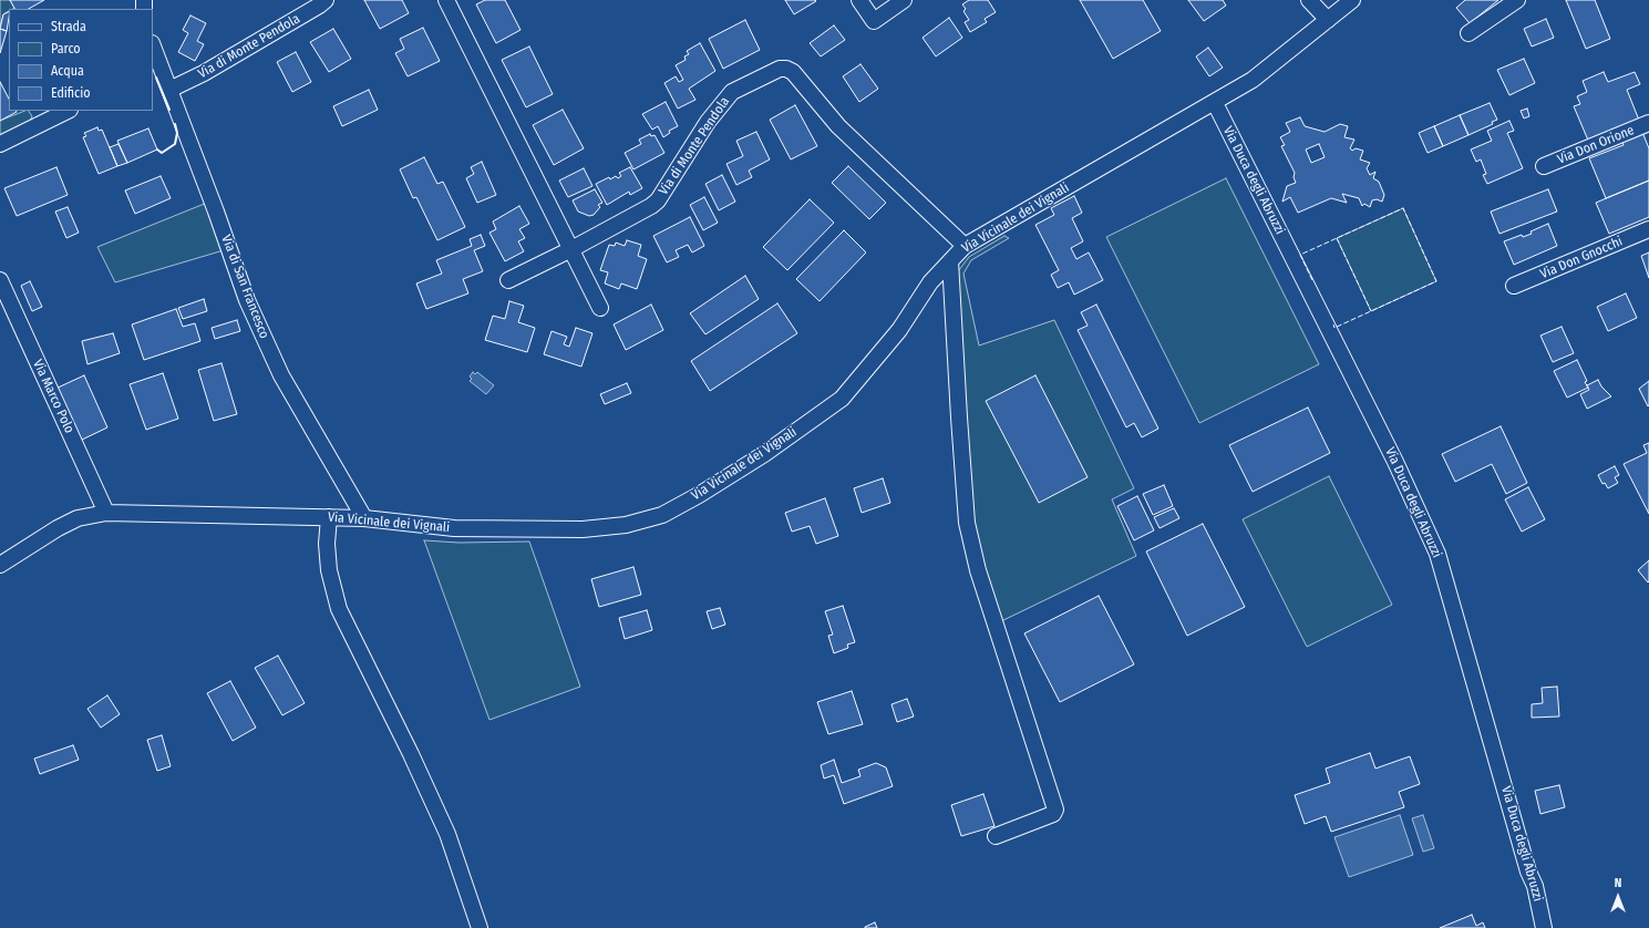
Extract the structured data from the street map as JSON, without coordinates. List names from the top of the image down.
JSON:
{
  "streets": {
    "street": [
      "Via di Monte Pendola",
      "Via Don Orione",
      "Via Duca degli Abruzzi",
      "Via Vicinale dei Vignali",
      "Via Don Gnocchi",
      "Via di San Francesco",
      "Via Marco Polo"
    ]
  },
  "crossings": [
    ["Via di Monte Pendola", "Via Vicinale dei Vignali"],
    ["Via di Monte Pendola", "Via di San Francesco"],
    ["Via Duca degli Abruzzi", "Via Vicinale dei Vignali"],
    ["Via Vicinale dei Vignali", "Via di San Francesco"],
    ["Via Vicinale dei Vignali", "Via Marco Polo"]
  ],
  "legend": [
    "Strada",
    "Parco",
    "Acqua",
    "Edificio"
  ],
  "north": "top"
}
